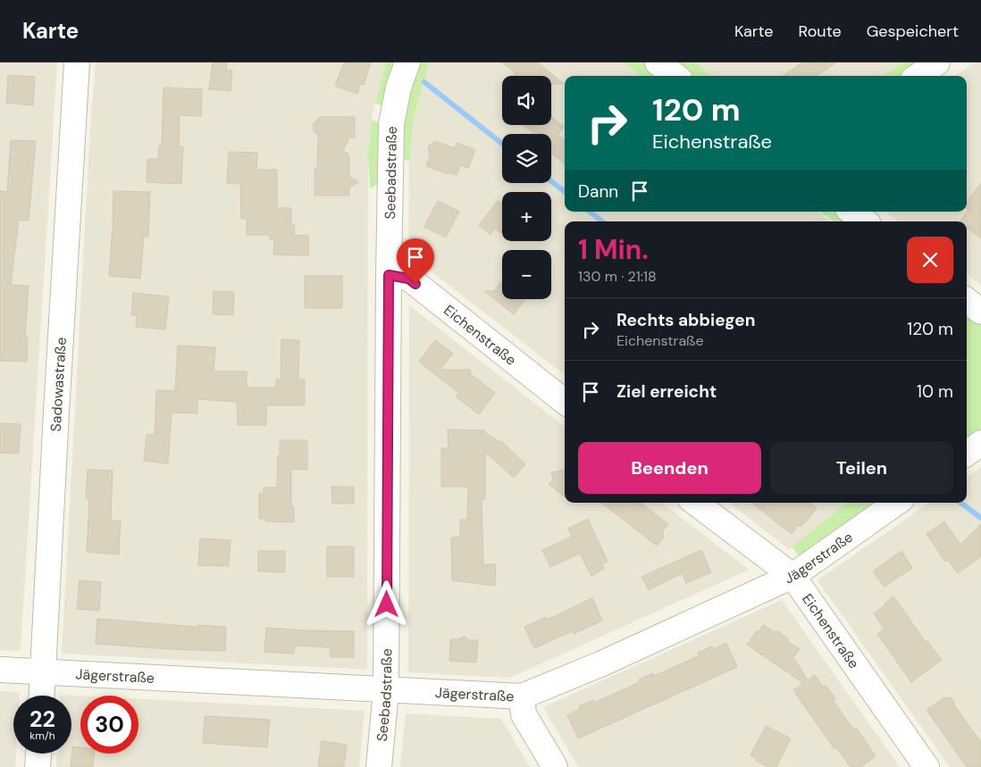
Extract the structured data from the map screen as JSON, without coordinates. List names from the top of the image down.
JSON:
{
  "streets": {
    "street": [
      "Seebadstraße",
      "Eichenstraße",
      "Sadowastraße",
      "Jägerstraße"
    ]
  },
  "crossings": [
    ["Seebadstraße", "Eichenstraße"],
    ["Seebadstraße", "Jägerstraße"],
    ["Eichenstraße", "Jägerstraße"],
    ["Sadowastraße", "Jägerstraße"]
  ],
  "page": {
    "header": "Karte",
    "nav": ["Karte", "Route", "Gespeichert"],
    "map_buttons": ["+", "−"],
    "turn": ["120 m", "Eichenstraße"],
    "then": "Dann",
    "heading": ["1 Min.", "130 m · 21:18"],
    "list": [
      {
        "name": "Rechts abbiegen",
        "note": "Eichenstraße",
        "value": "120 m"
      },
      {
        "name": "Ziel erreicht",
        "value": "10 m"
      }
    ],
    "buttons": ["Beenden", "Teilen"],
    "speed": "22 km/h",
    "limit": "30"
  }
}
